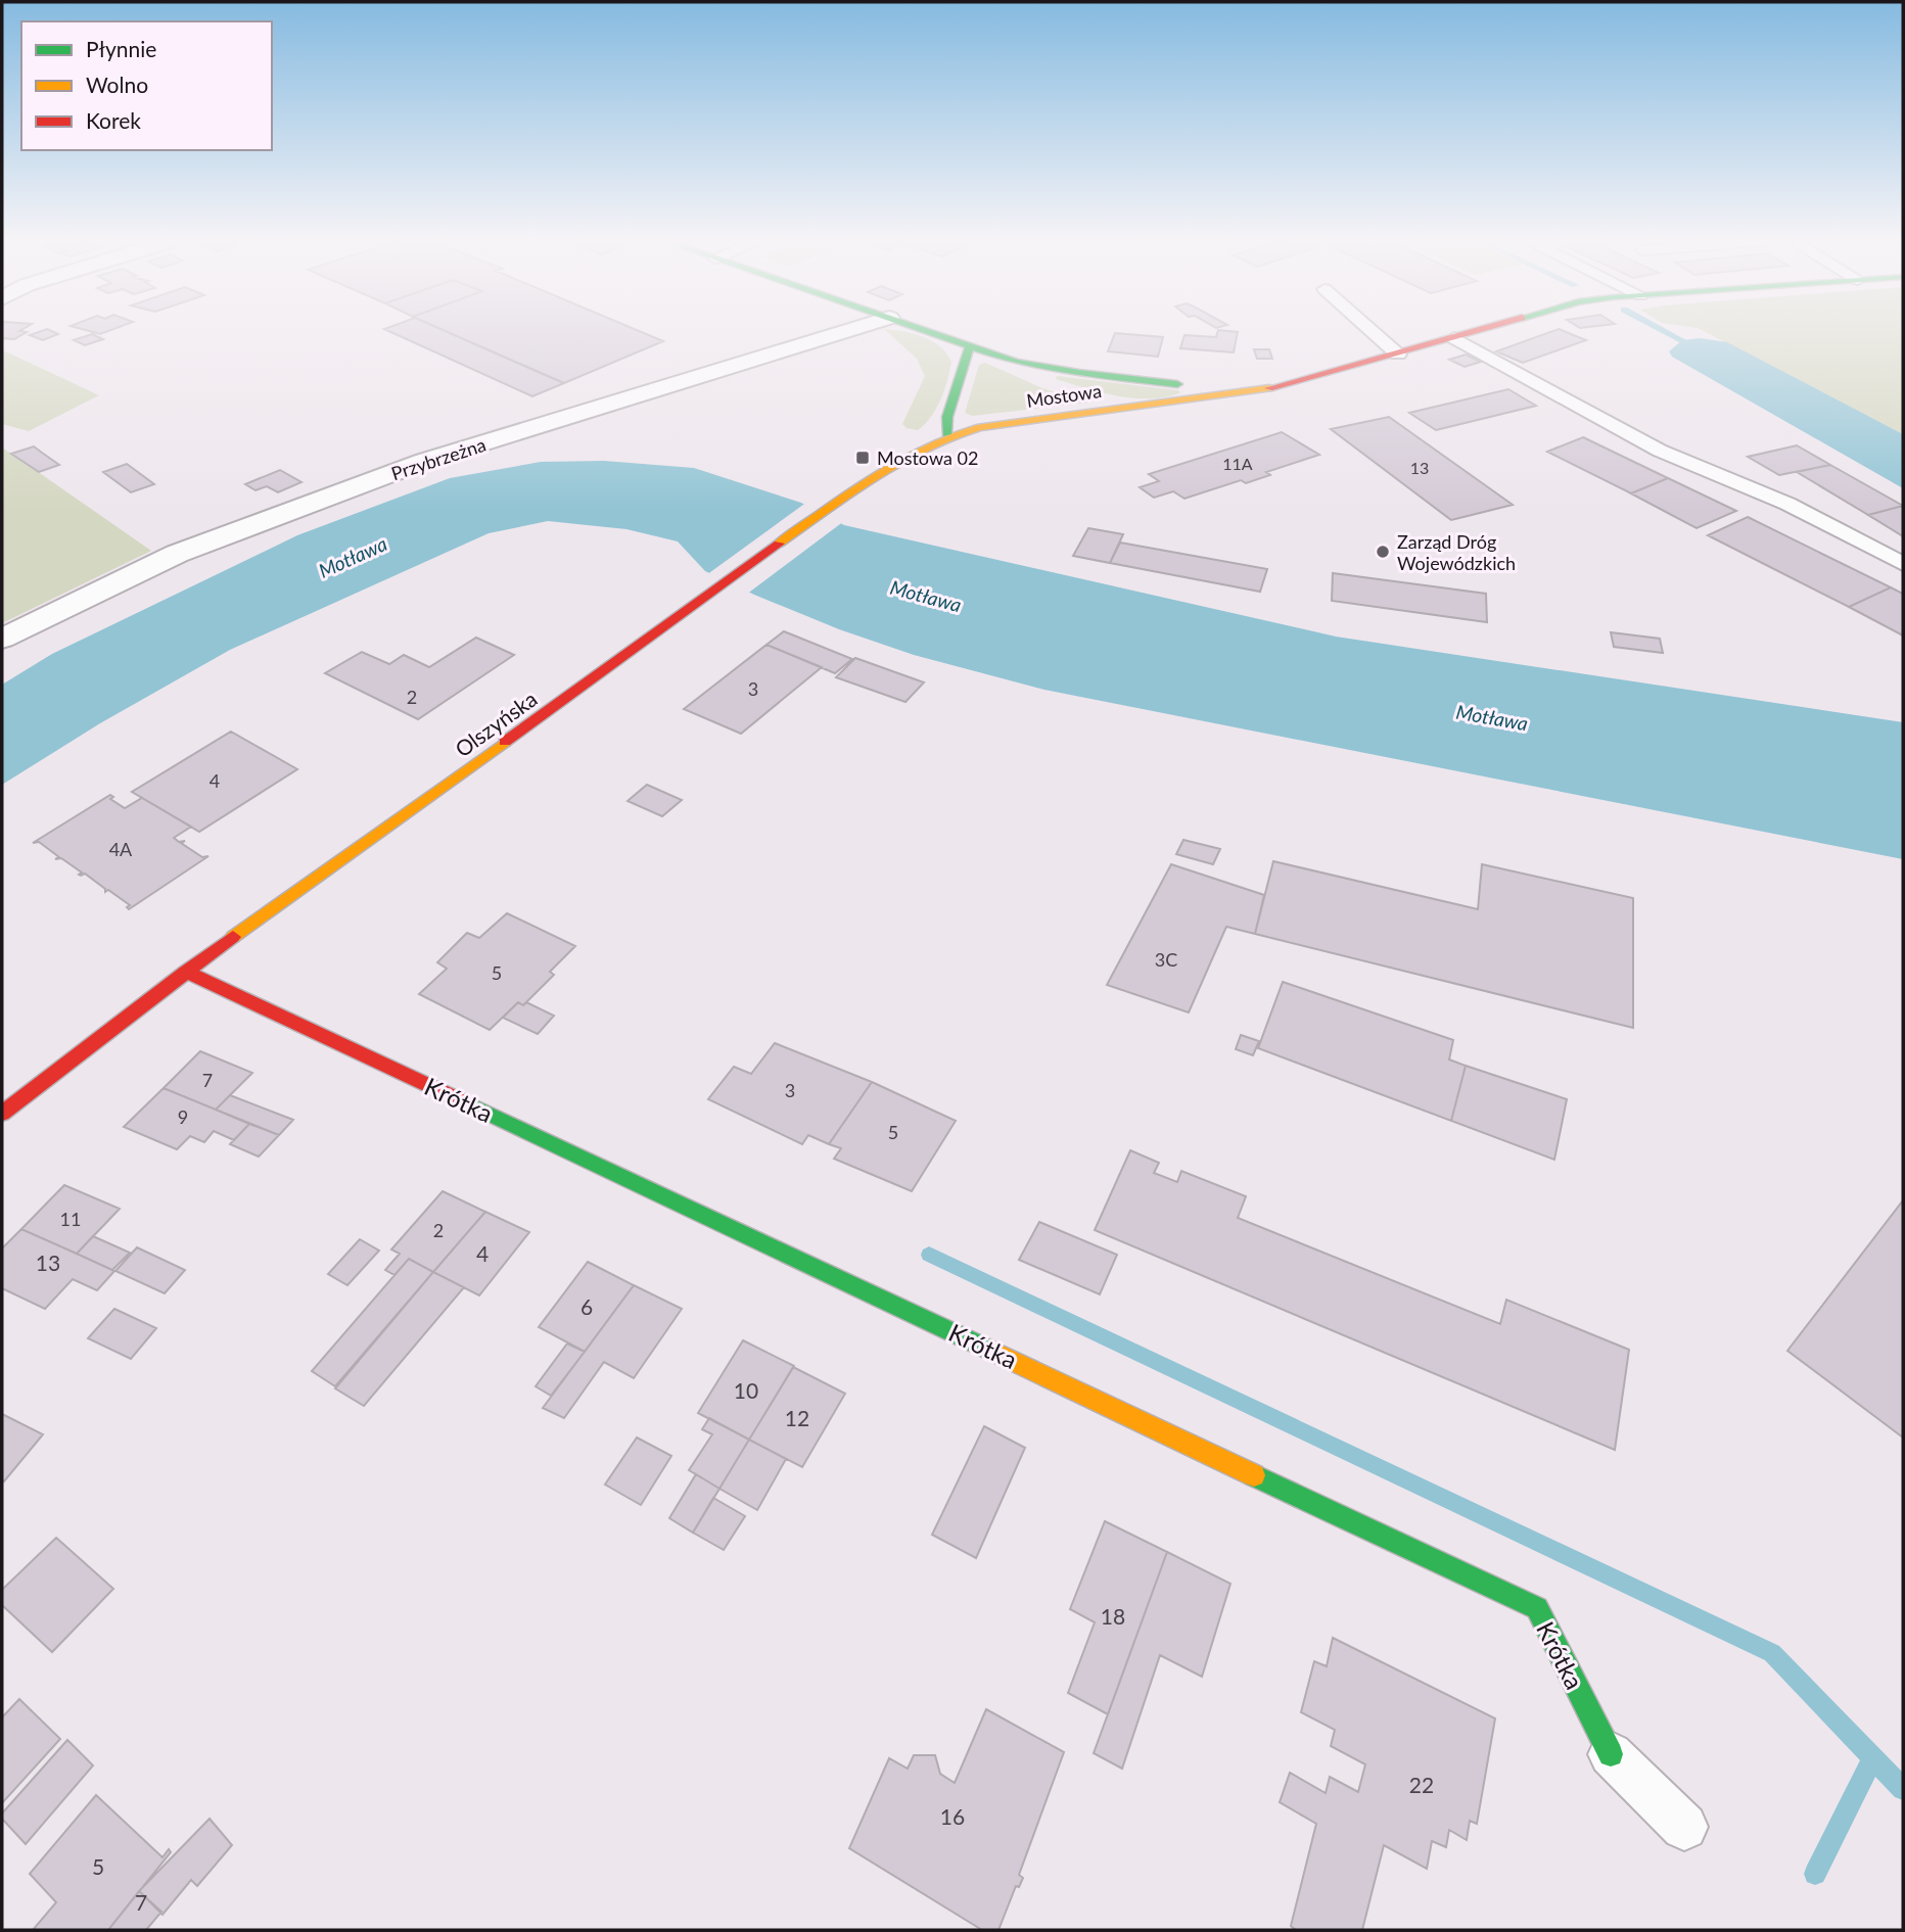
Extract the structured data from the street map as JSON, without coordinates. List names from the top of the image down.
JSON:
{
  "streets": {
    "street": [
      "Mostowa",
      "Przybrzeżna",
      "Olszyńska",
      "Krótka"
    ]
  },
  "crossings": [
    ["Mostowa", "Olszyńska"],
    ["Olszyńska", "Krótka"]
  ],
  "water": ["Motława"],
  "places": {
    "transit": ["Mostowa 02"],
    "other": ["Zarząd Dróg Wojewódzkich"]
  },
  "house_numbers": [
    "11A",
    "13",
    "3",
    "2",
    "4",
    "4A",
    "3C",
    "5",
    "7",
    "3",
    "9",
    "5",
    "11",
    "2",
    "4",
    "13",
    "6",
    "10",
    "12",
    "18",
    "22",
    "16",
    "5",
    "7"
  ],
  "legend": ["Płynnie", "Wolno", "Korek"]
}
